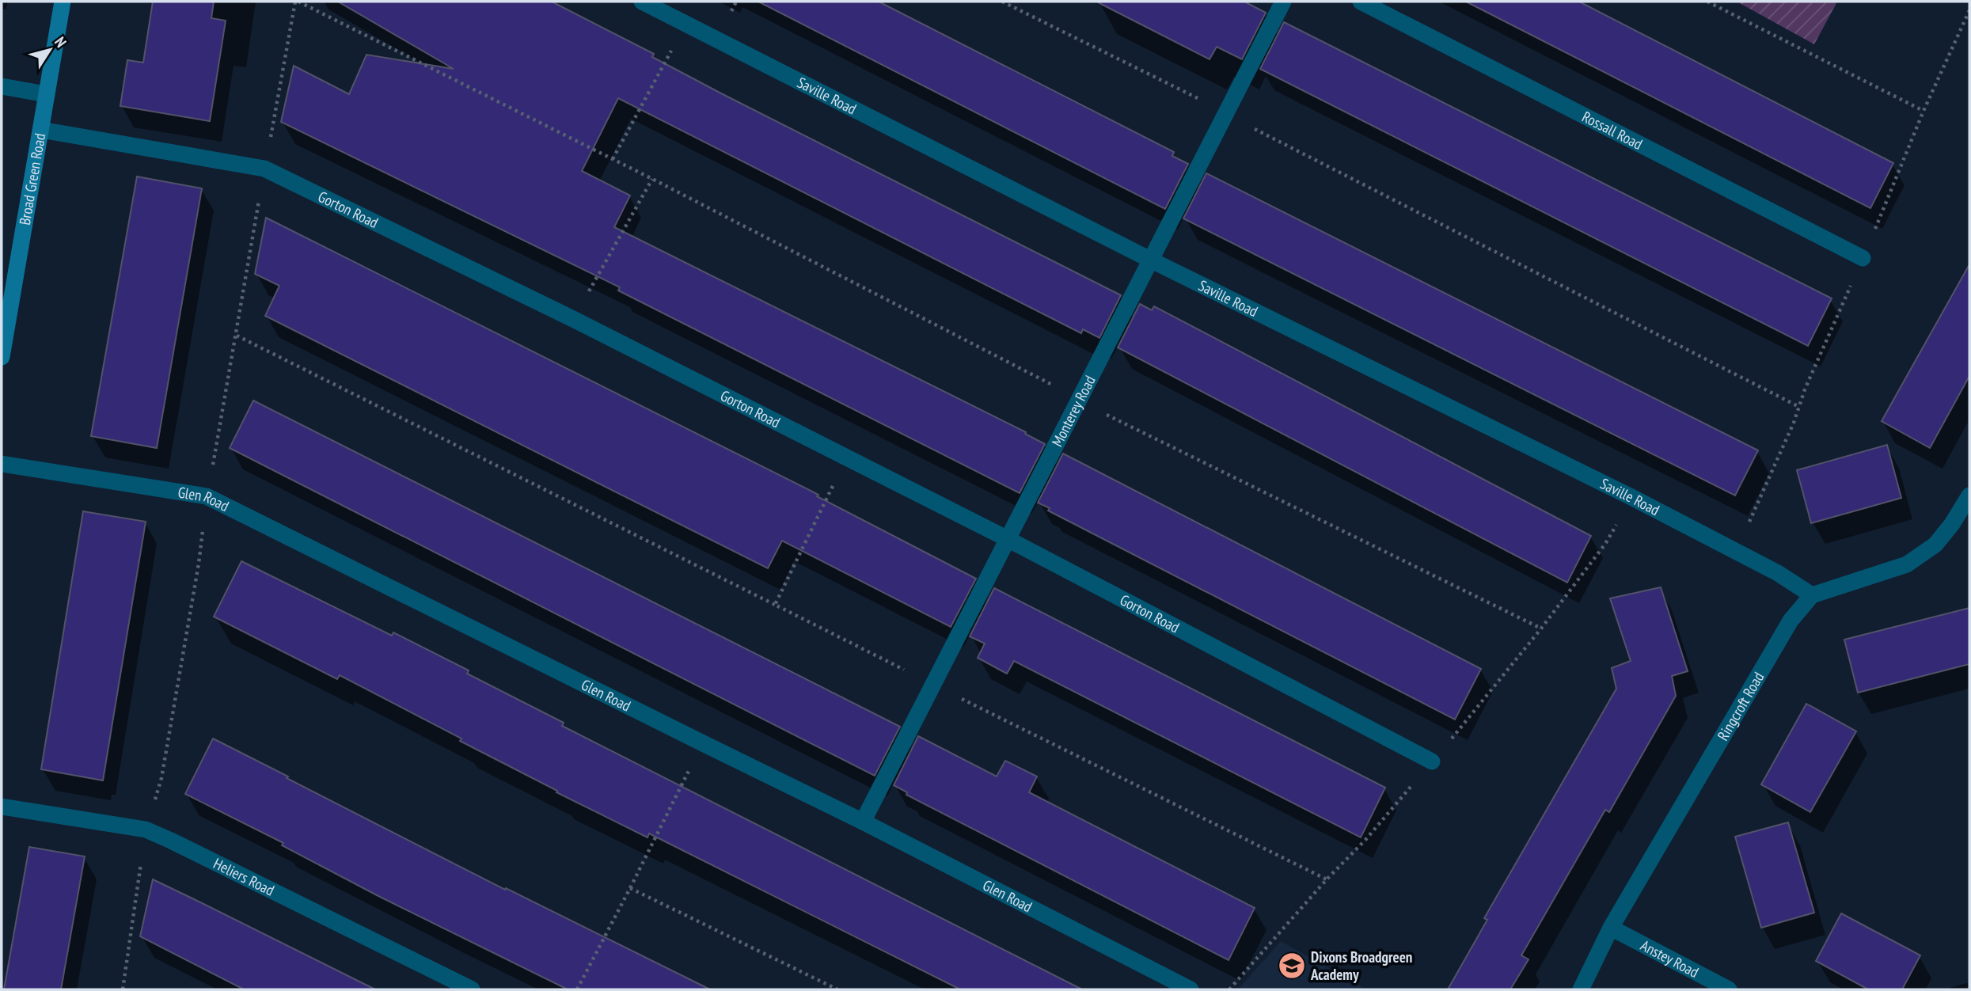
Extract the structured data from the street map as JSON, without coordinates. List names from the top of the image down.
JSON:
{
  "streets": {
    "main road": ["Broad Green Road"],
    "street": [
      "Saville Road",
      "Rossall Road",
      "Gorton Road",
      "Monterey Road",
      "Glen Road",
      "Ringcroft Road",
      "Heliers Road",
      "Anstey Road"
    ]
  },
  "crossings": [
    ["Saville Road", "Monterey Road"],
    ["Saville Road", "Ringcroft Road"],
    ["Broad Green Road", "Gorton Road"],
    ["Gorton Road", "Monterey Road"],
    ["Monterey Road", "Glen Road"],
    ["Ringcroft Road", "Anstey Road"]
  ],
  "places": {
    "school or university": ["Dixons Broadgreen Academy"]
  },
  "north": "top right"
}
